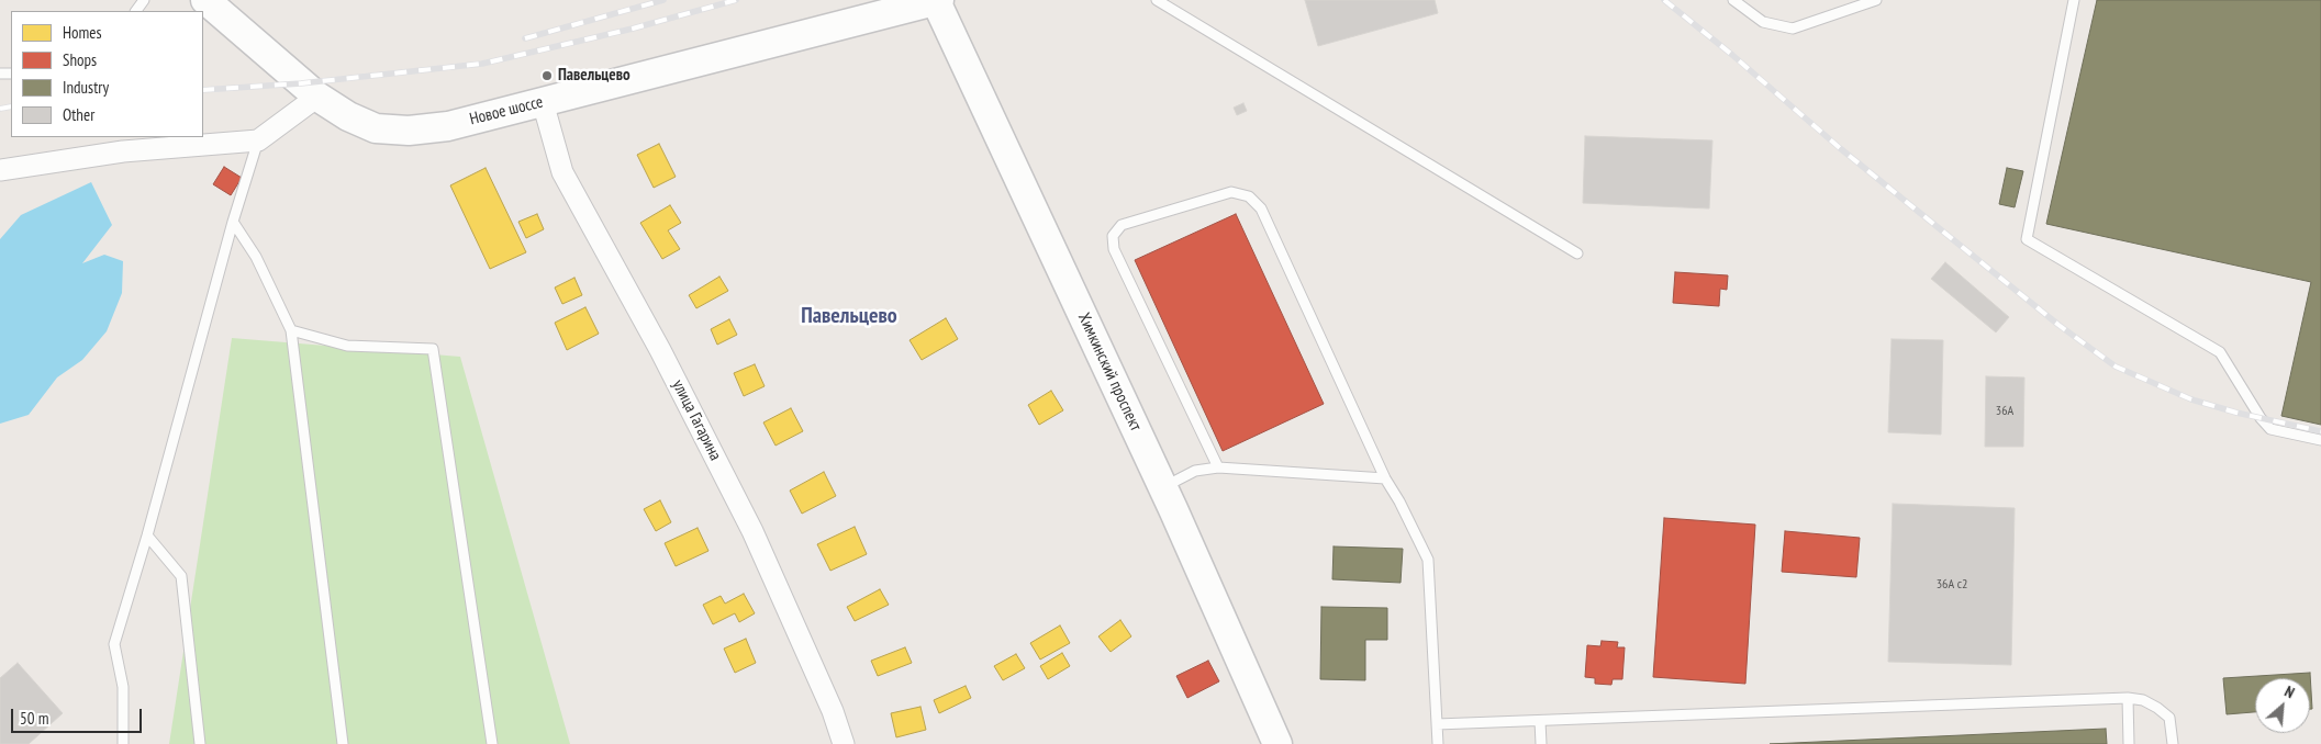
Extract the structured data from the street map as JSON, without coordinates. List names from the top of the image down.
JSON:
{
  "streets": {
    "street": ["Новое шоссе", "Химкинский проспект", "улица Гагарина"]
  },
  "crossings": [
    ["Новое шоссе", "Химкинский проспект"],
    ["Новое шоссе", "улица Гагарина"]
  ],
  "districts": ["Павельцево"],
  "places": ["Павельцево"],
  "house_numbers": ["36А", "36А с2"],
  "legend": [
    "Homes",
    "Shops",
    "Industry",
    "Other"
  ],
  "scale_bar": "50 m",
  "north": "top right"
}
